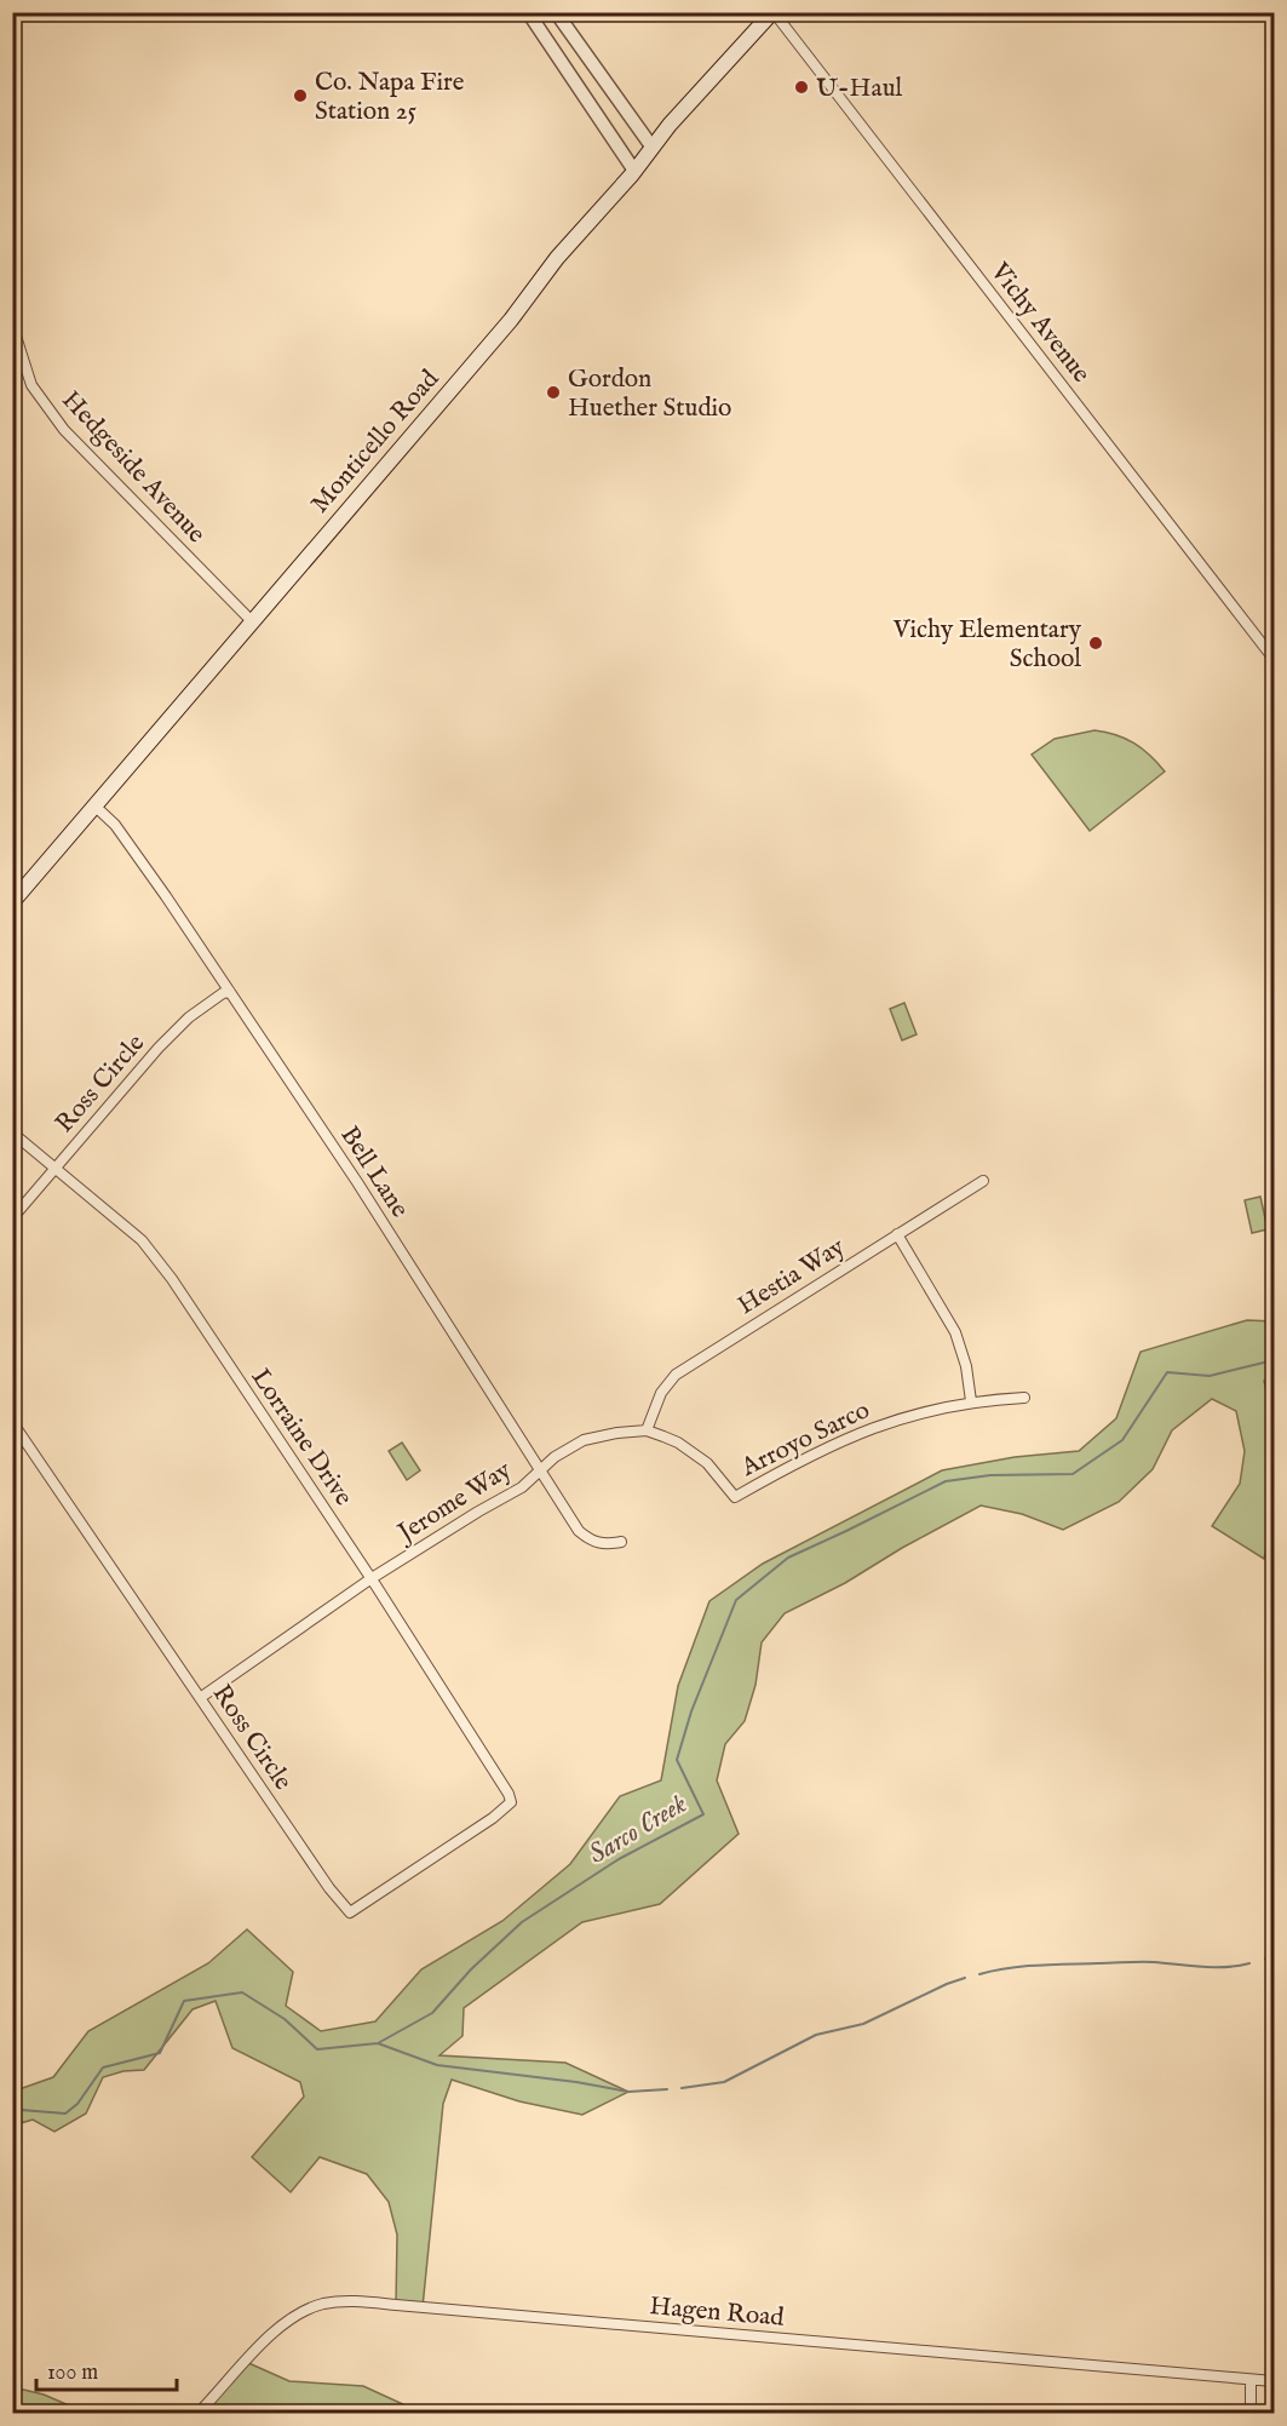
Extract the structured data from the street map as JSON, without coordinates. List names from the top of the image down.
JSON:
{
  "streets": {
    "main road": ["Monticello Road"],
    "street": [
      "Vichy Avenue",
      "Hedgeside Avenue",
      "Ross Circle",
      "Bell Lane",
      "Hestia Way",
      "Lorraine Drive",
      "Arroyo Sarco",
      "Jerome Way",
      "Hagen Road"
    ]
  },
  "crossings": [
    ["Vichy Avenue", "Monticello Road"],
    ["Monticello Road", "Hedgeside Avenue"],
    ["Monticello Road", "Bell Lane"],
    ["Ross Circle", "Bell Lane"],
    ["Ross Circle", "Lorraine Drive"],
    ["Ross Circle", "Jerome Way"],
    ["Bell Lane", "Jerome Way"],
    ["Hestia Way", "Jerome Way"],
    ["Lorraine Drive", "Jerome Way"],
    ["Arroyo Sarco", "Jerome Way"]
  ],
  "water": ["Sarco Creek"],
  "places": [
    "U-Haul",
    "Co. Napa Fire Station 25",
    "Gordon Huether Studio",
    "Vichy Elementary School"
  ],
  "scale_bar": "100 m"
}
